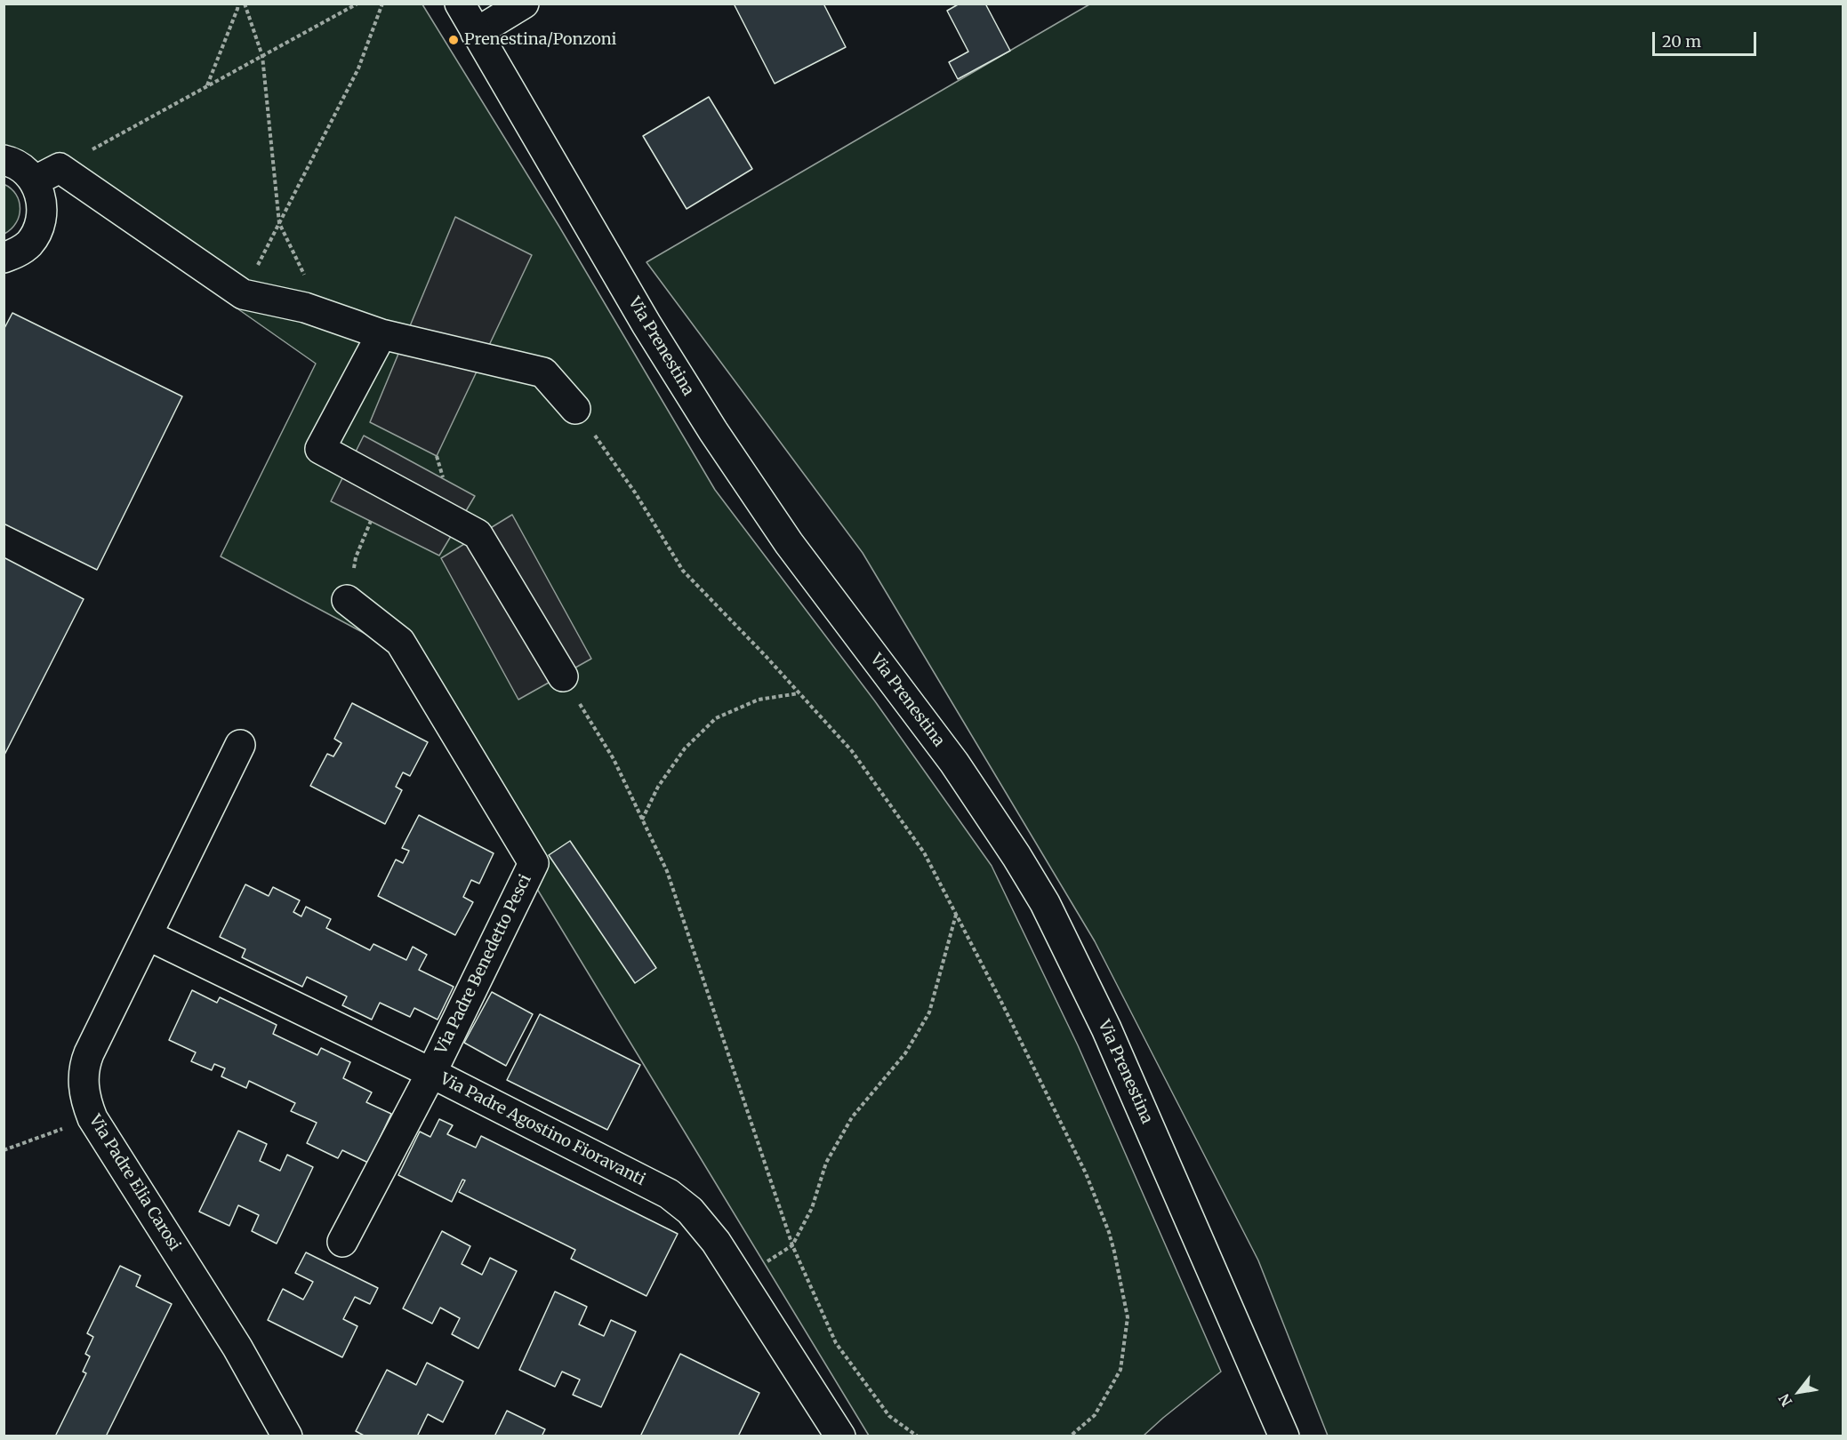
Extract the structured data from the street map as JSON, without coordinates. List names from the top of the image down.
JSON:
{
  "streets": {
    "street": [
      "Via Prenestina",
      "Via Padre Benedetto Pesci",
      "Via Padre Agostino Fioravanti",
      "Via Padre Elia Carosi"
    ]
  },
  "crossings": [
    ["Via Padre Benedetto Pesci", "Via Padre Agostino Fioravanti"],
    ["Via Padre Agostino Fioravanti", "Via Padre Elia Carosi"]
  ],
  "places": ["Prenestina/Ponzoni"],
  "scale_bar": "20 m",
  "north": "bottom left"
}
